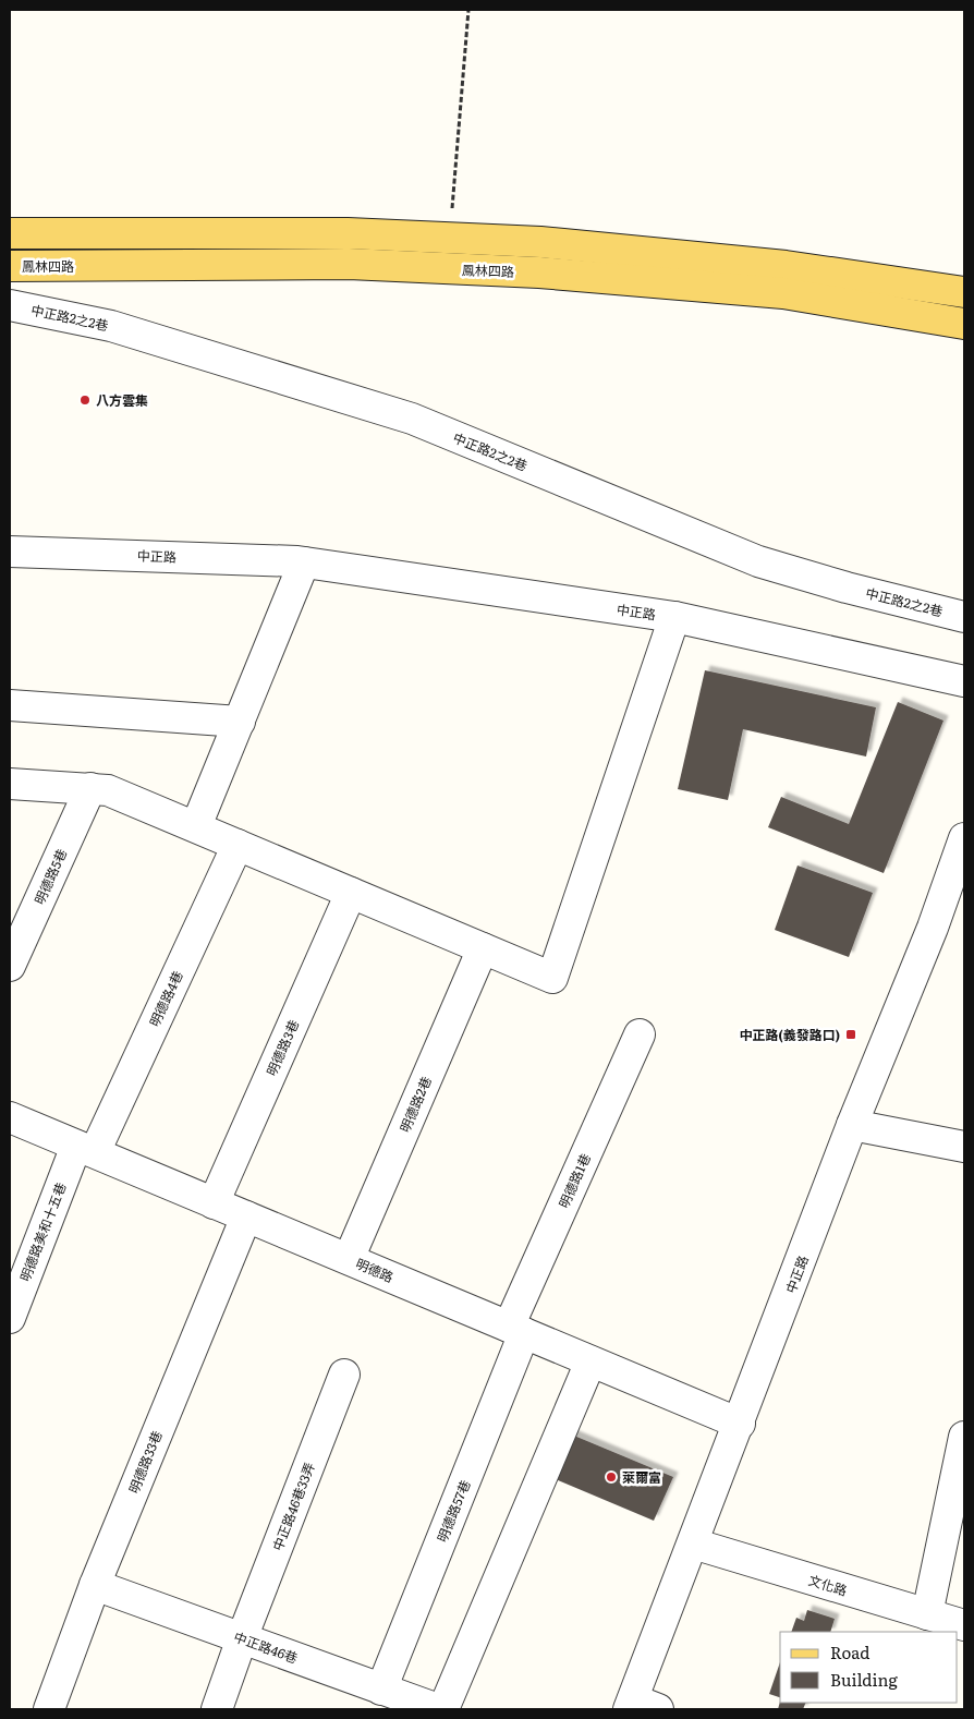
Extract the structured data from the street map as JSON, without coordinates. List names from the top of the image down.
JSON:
{
  "streets": {
    "main road": ["鳳林四路"],
    "street": [
      "中正路2之2巷",
      "中正路",
      "明德路5巷",
      "明德路4巷",
      "明德路3巷",
      "明德路2巷",
      "明德路1巷",
      "明德路美和十五巷",
      "明德路",
      "明德路33巷",
      "中正路46巷33弄",
      "明德路57巷",
      "文化路",
      "中正路46巷"
    ]
  },
  "crossings": [
    ["中正路", "明德路"],
    ["中正路", "文化路"],
    ["明德路4巷", "明德路美和十五巷"],
    ["明德路4巷", "明德路"],
    ["明德路3巷", "明德路"],
    ["明德路2巷", "明德路"],
    ["明德路1巷", "明德路"],
    ["明德路1巷", "明德路57巷"],
    ["明德路美和十五巷", "明德路"],
    ["明德路", "明德路33巷"],
    ["明德路", "明德路57巷"],
    ["明德路33巷", "中正路46巷"],
    ["中正路46巷33弄", "中正路46巷"],
    ["明德路57巷", "中正路46巷"]
  ],
  "places": {
    "other": ["八方雲集", "萊爾富"],
    "transit": ["中正路(義發路口)"]
  },
  "legend": ["Road", "Building"]
}
